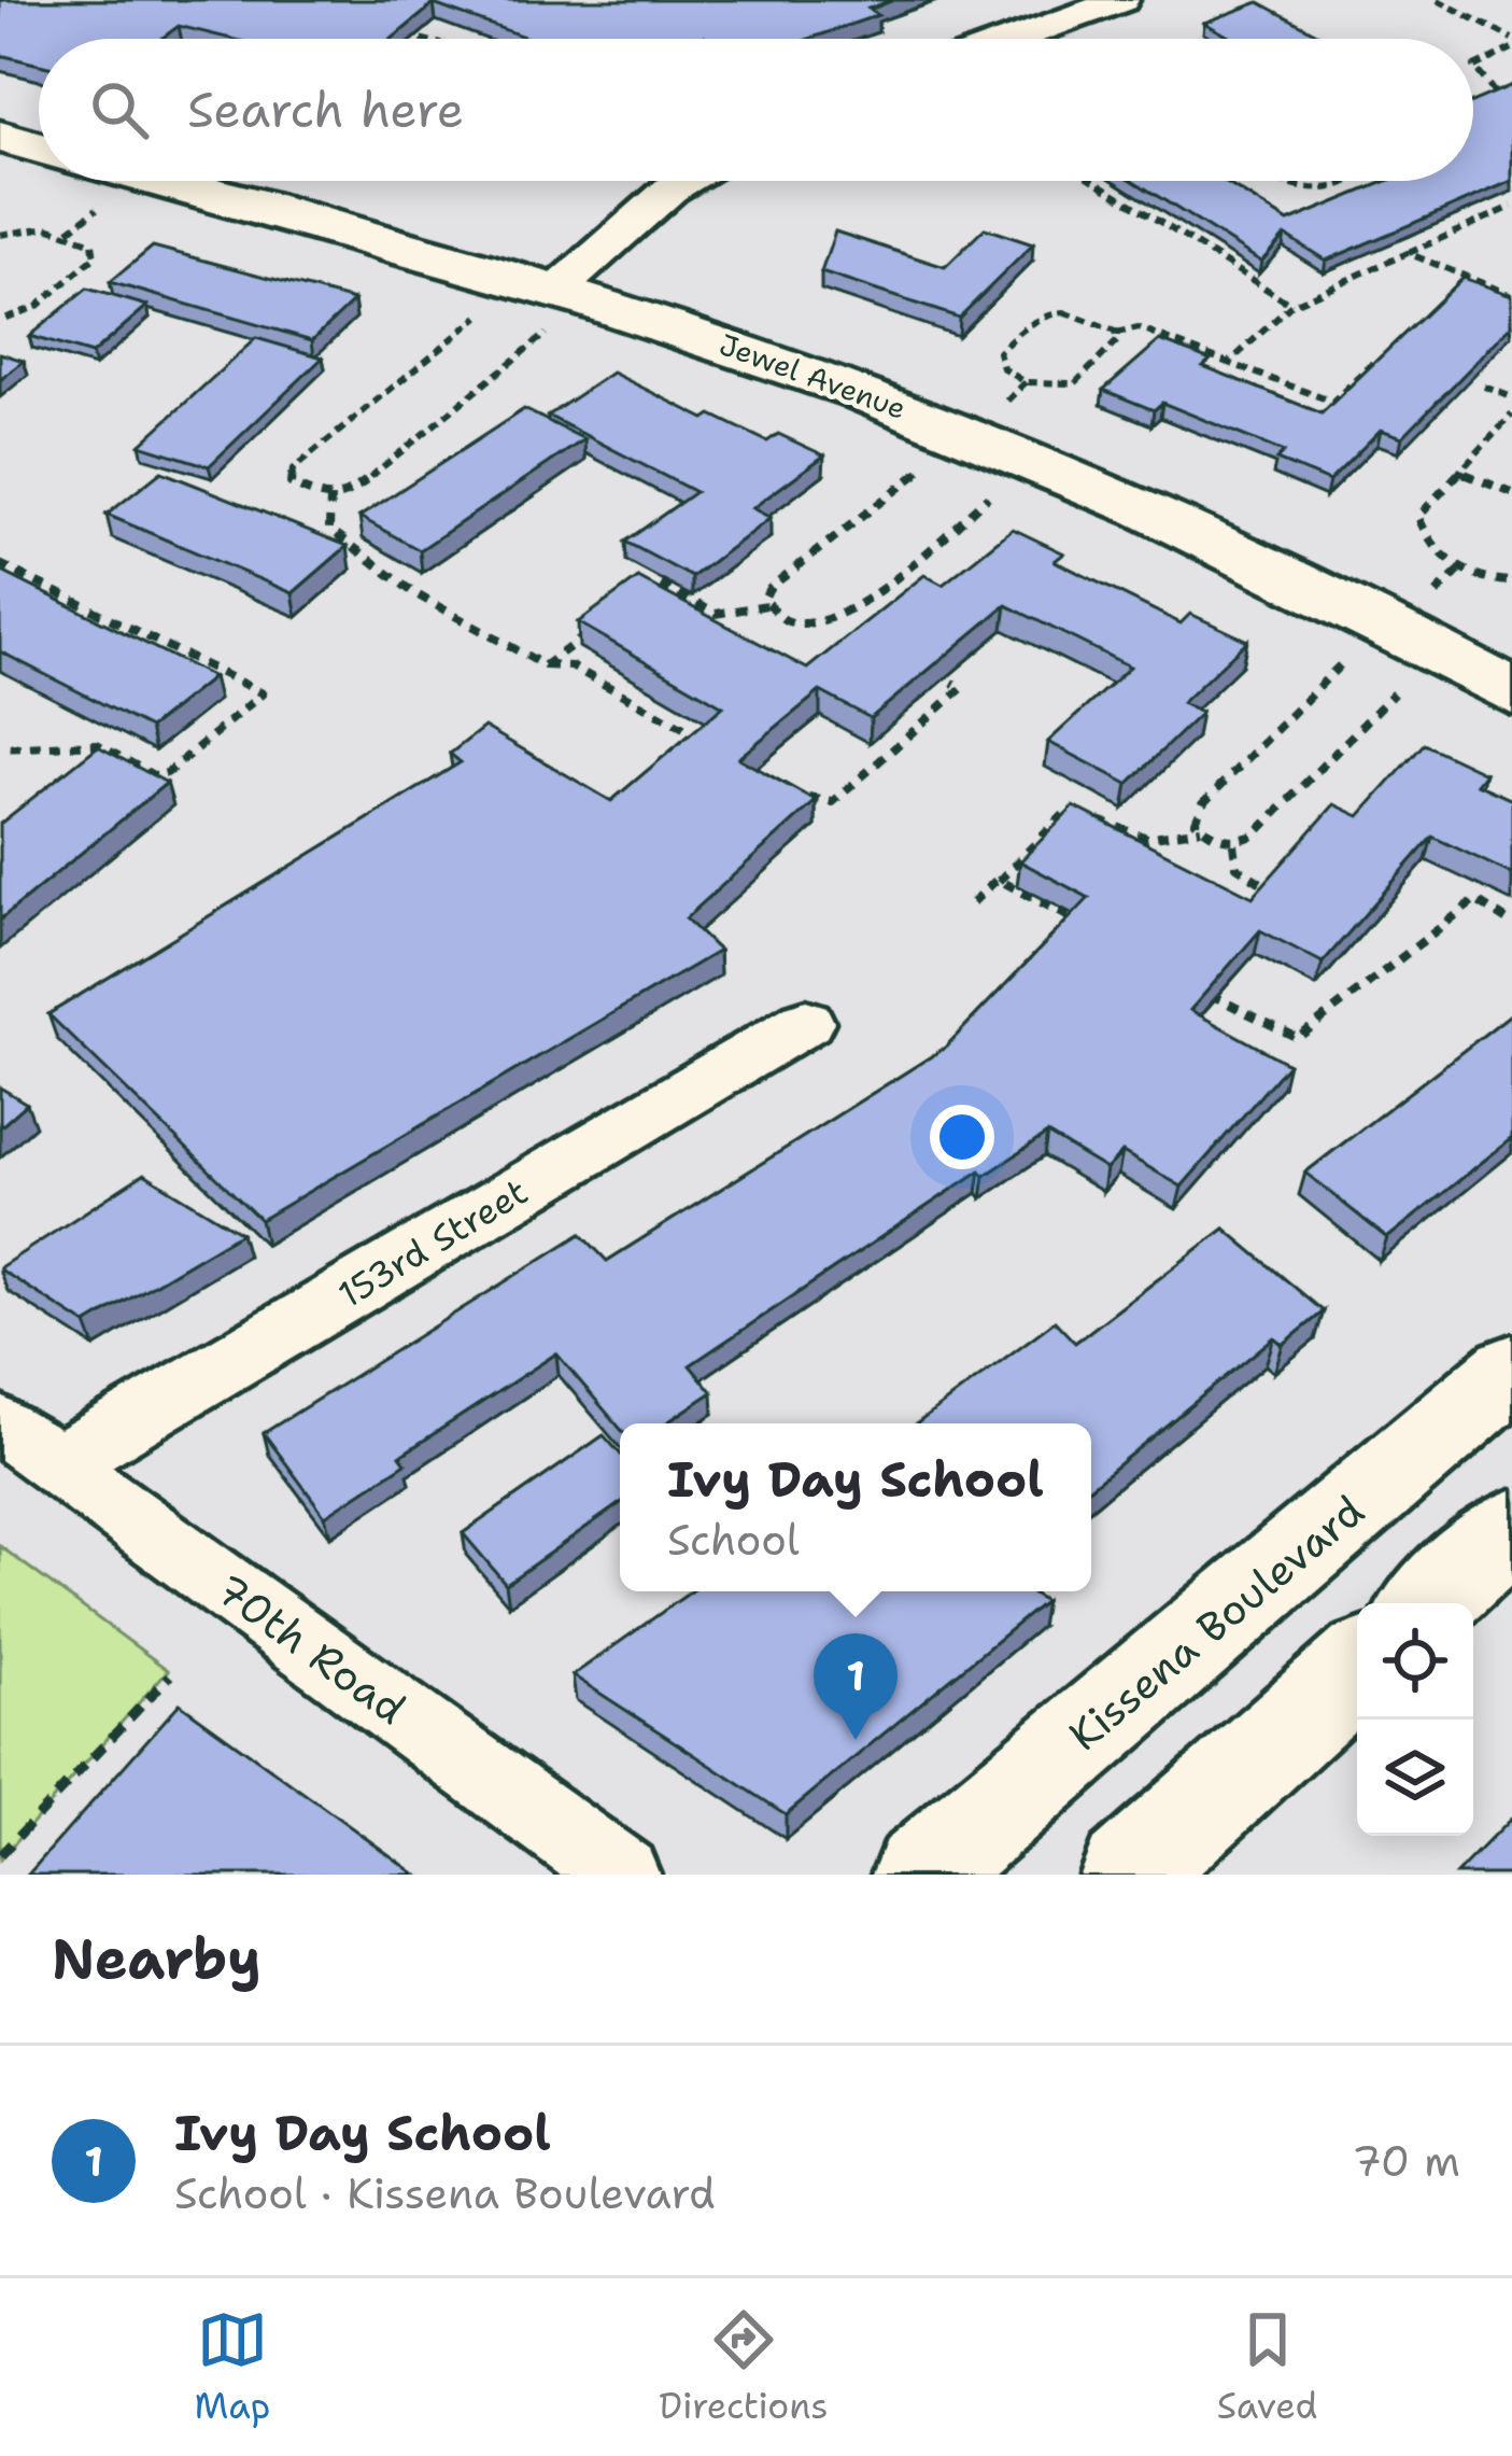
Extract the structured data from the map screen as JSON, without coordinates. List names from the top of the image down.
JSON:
{
  "streets": {
    "street": [
      "Jewel Avenue",
      "153rd Street",
      "Kissena Boulevard",
      "70th Road"
    ]
  },
  "crossings": [
    ["153rd Street", "70th Road"]
  ],
  "page": {
    "search": "Search here",
    "popup": ["Ivy Day School", "School"],
    "pins": "1",
    "heading": "Nearby",
    "list": [
      {
        "mark": "1",
        "name": "Ivy Day School",
        "note": "School · Kissena Boulevard",
        "value": "70 m"
      }
    ],
    "nav": ["Map", "Directions", "Saved"]
  }
}
